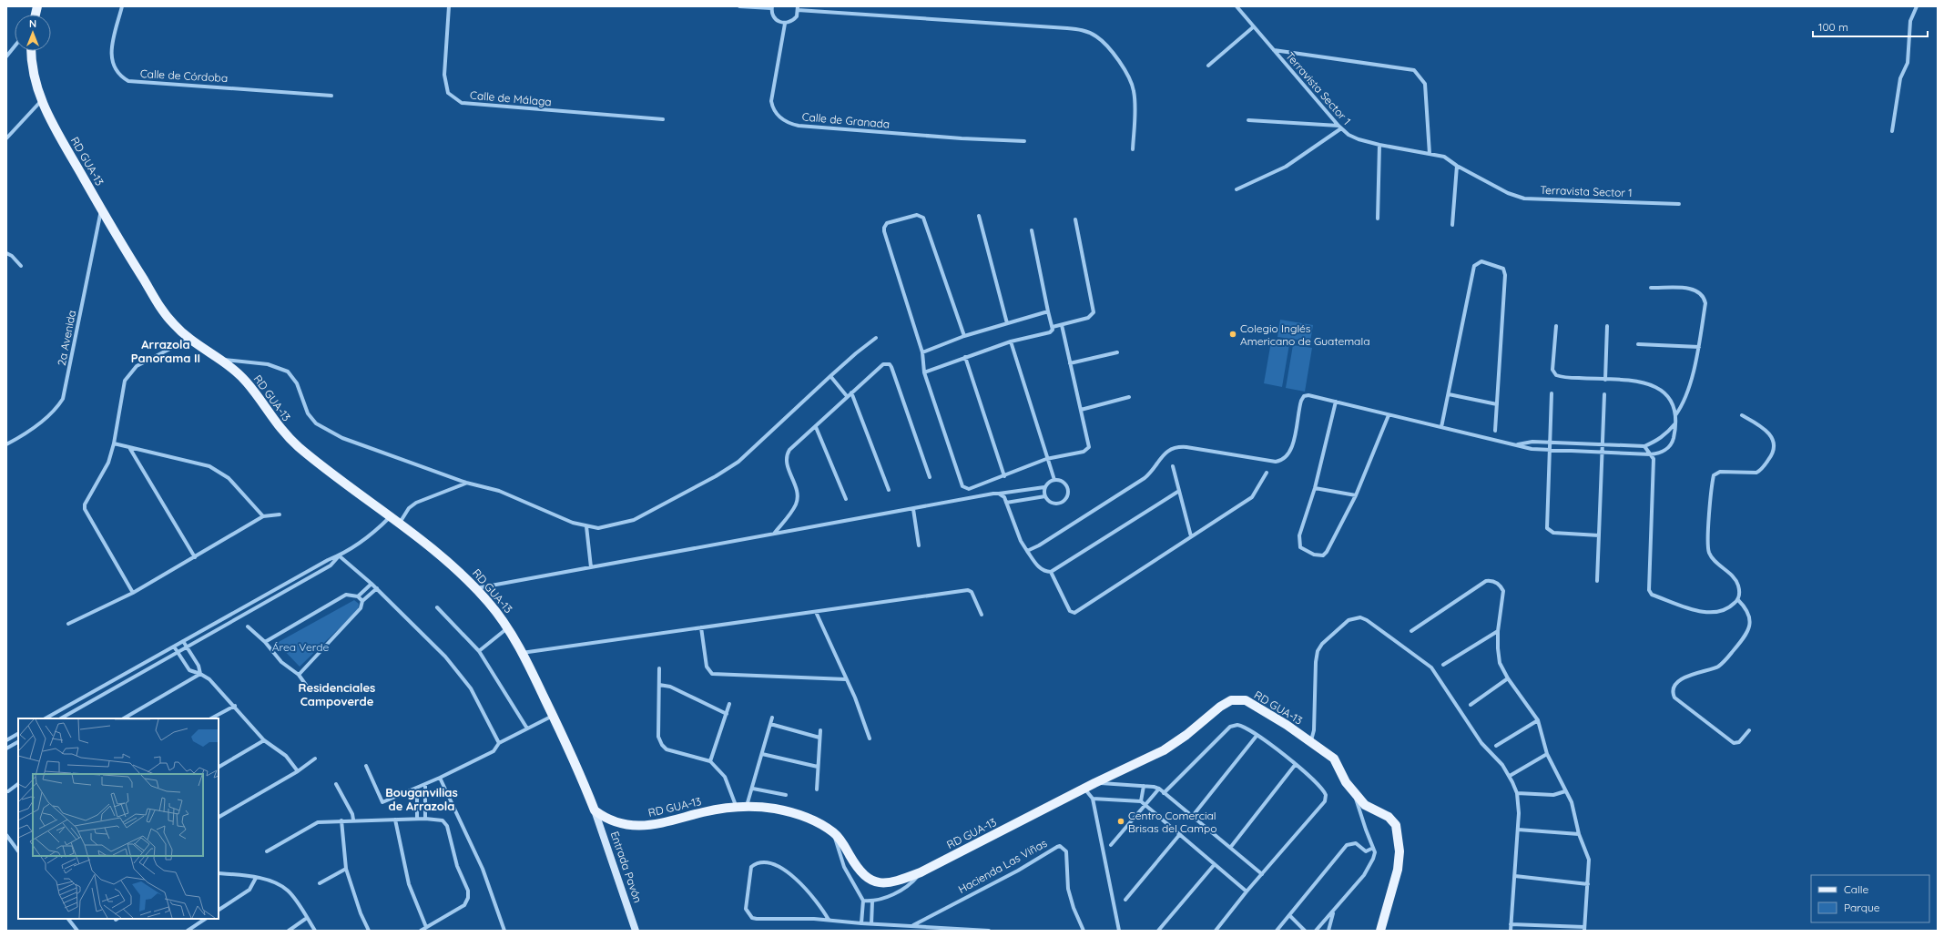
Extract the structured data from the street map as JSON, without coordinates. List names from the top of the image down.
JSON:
{
  "streets": {
    "main road": ["RD GUA-13"],
    "street": [
      "Calle de Córdoba",
      "Terravista Sector 1",
      "Calle de Málaga",
      "Calle de Granada",
      "2a Avenida",
      "Hacienda Las Viñas",
      "Entrada Pavón"
    ]
  },
  "crossings": [
    ["RD GUA-13", "2a Avenida"],
    ["RD GUA-13", "Entrada Pavón"]
  ],
  "districts": ["Arrazola Panorama II", "Residenciales Campoverde", "Bouganvilias de Arrazola"],
  "parks": ["Área Verde"],
  "places": ["Colegio Inglés Americano de Guatemala", "Centro Comercial Brisas del Campo"],
  "legend": ["Calle", "Parque"],
  "scale_bar": "100 m",
  "north": "top"
}
